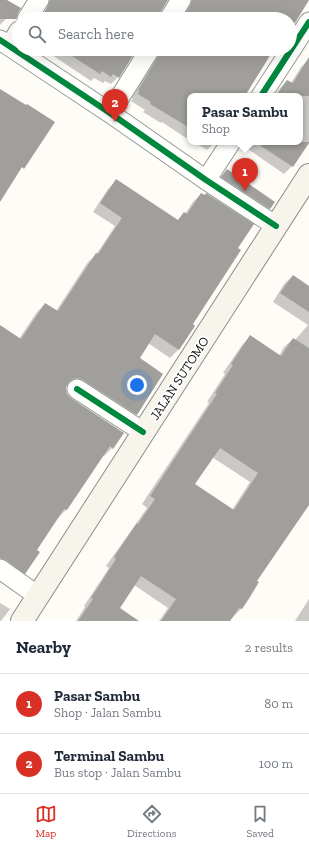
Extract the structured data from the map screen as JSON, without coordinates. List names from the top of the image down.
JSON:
{
  "streets": {
    "main road": ["JALAN SUTOMO"]
  },
  "page": {
    "search": "Search here",
    "pins": ["2", "1"],
    "popup": ["Pasar Sambu", "Shop"],
    "heading": ["Nearby", "2 results"],
    "list": [
      {
        "mark": "1",
        "name": "Pasar Sambu",
        "note": "Shop · Jalan Sambu",
        "value": "80 m"
      },
      {
        "mark": "2",
        "name": "Terminal Sambu",
        "note": "Bus stop · Jalan Sambu",
        "value": "100 m"
      }
    ],
    "nav": ["Map", "Directions", "Saved"]
  }
}
